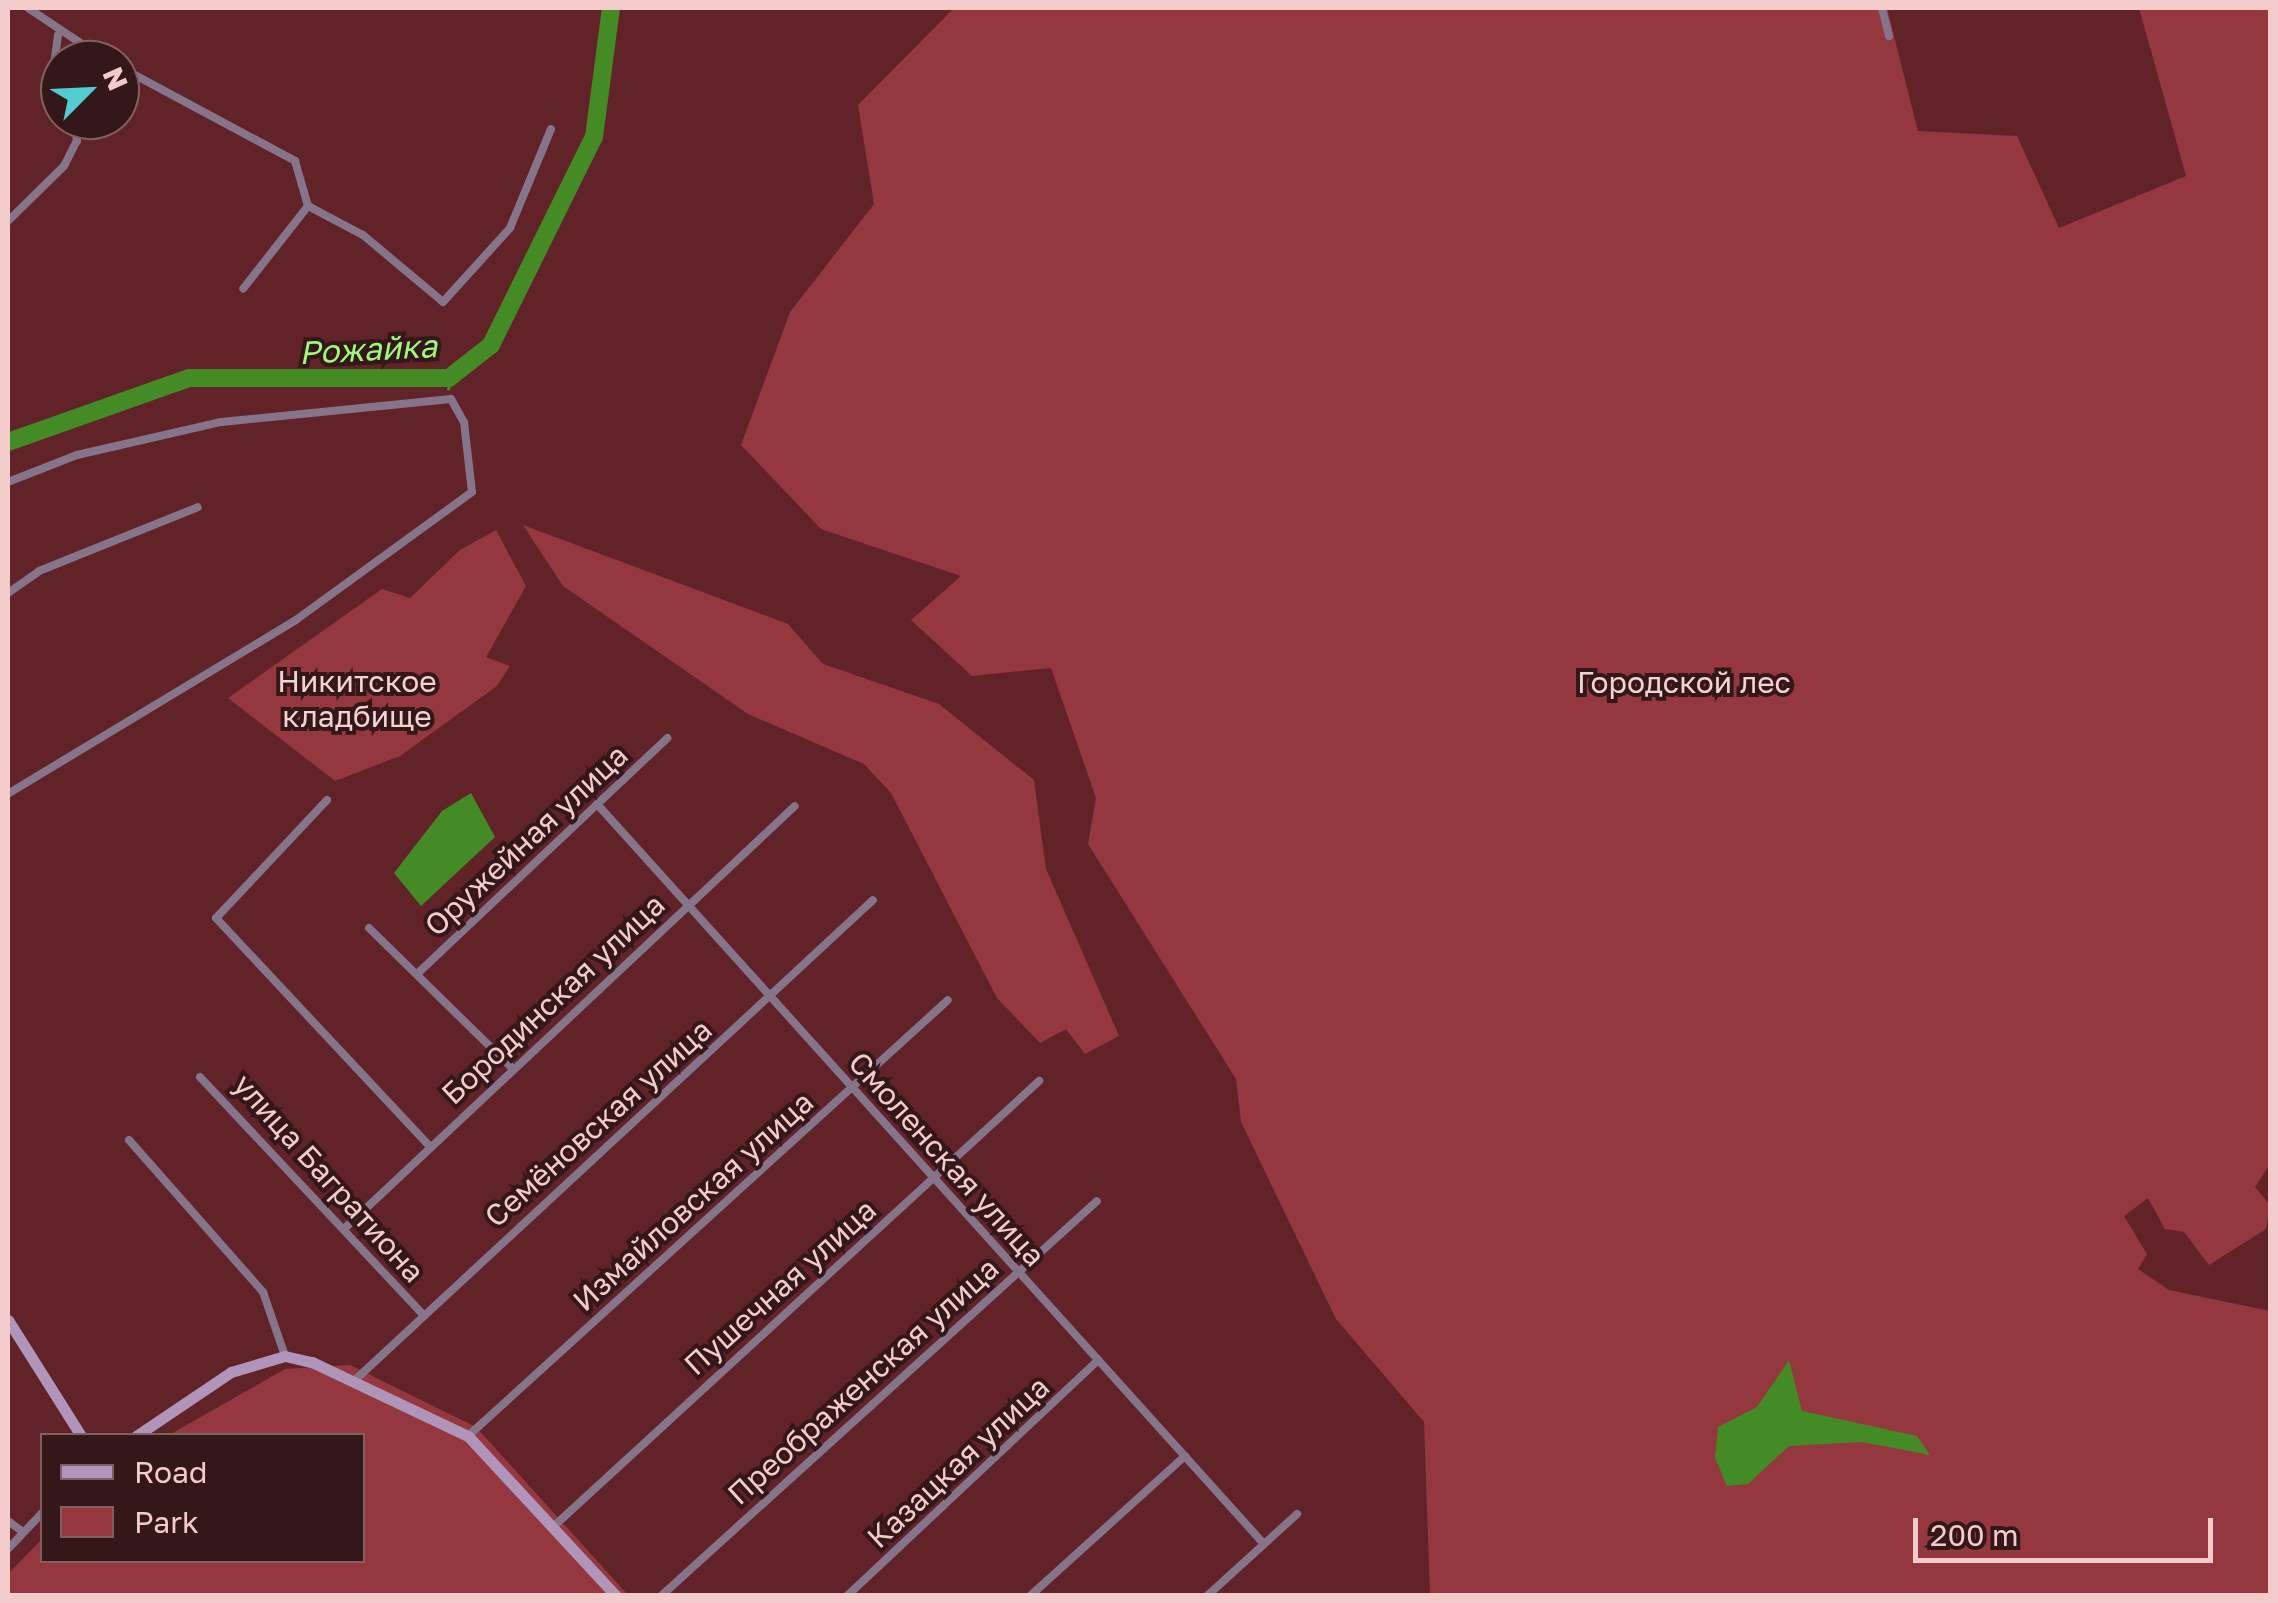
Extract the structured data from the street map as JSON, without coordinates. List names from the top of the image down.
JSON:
{
  "streets": {
    "street": [
      "Оружейная улица",
      "Бородинская улица",
      "Семёновская улица",
      "Смоленская улица",
      "улица Багратиона",
      "Измайловская улица",
      "Пушечная улица",
      "Преображенская улица",
      "Казацкая улица"
    ]
  },
  "crossings": [
    ["Оружейная улица", "Смоленская улица"],
    ["Бородинская улица", "Смоленская улица"],
    ["Бородинская улица", "улица Багратиона"],
    ["Семёновская улица", "Смоленская улица"],
    ["Семёновская улица", "улица Багратиона"],
    ["Смоленская улица", "Измайловская улица"],
    ["Смоленская улица", "Пушечная улица"],
    ["Смоленская улица", "Преображенская улица"],
    ["Смоленская улица", "Казацкая улица"]
  ],
  "water": ["Рожайка"],
  "parks": ["Никитское кладбище", "Городской лес"],
  "legend": ["Road", "Park"],
  "scale_bar": "200 m",
  "north": "top right"
}
